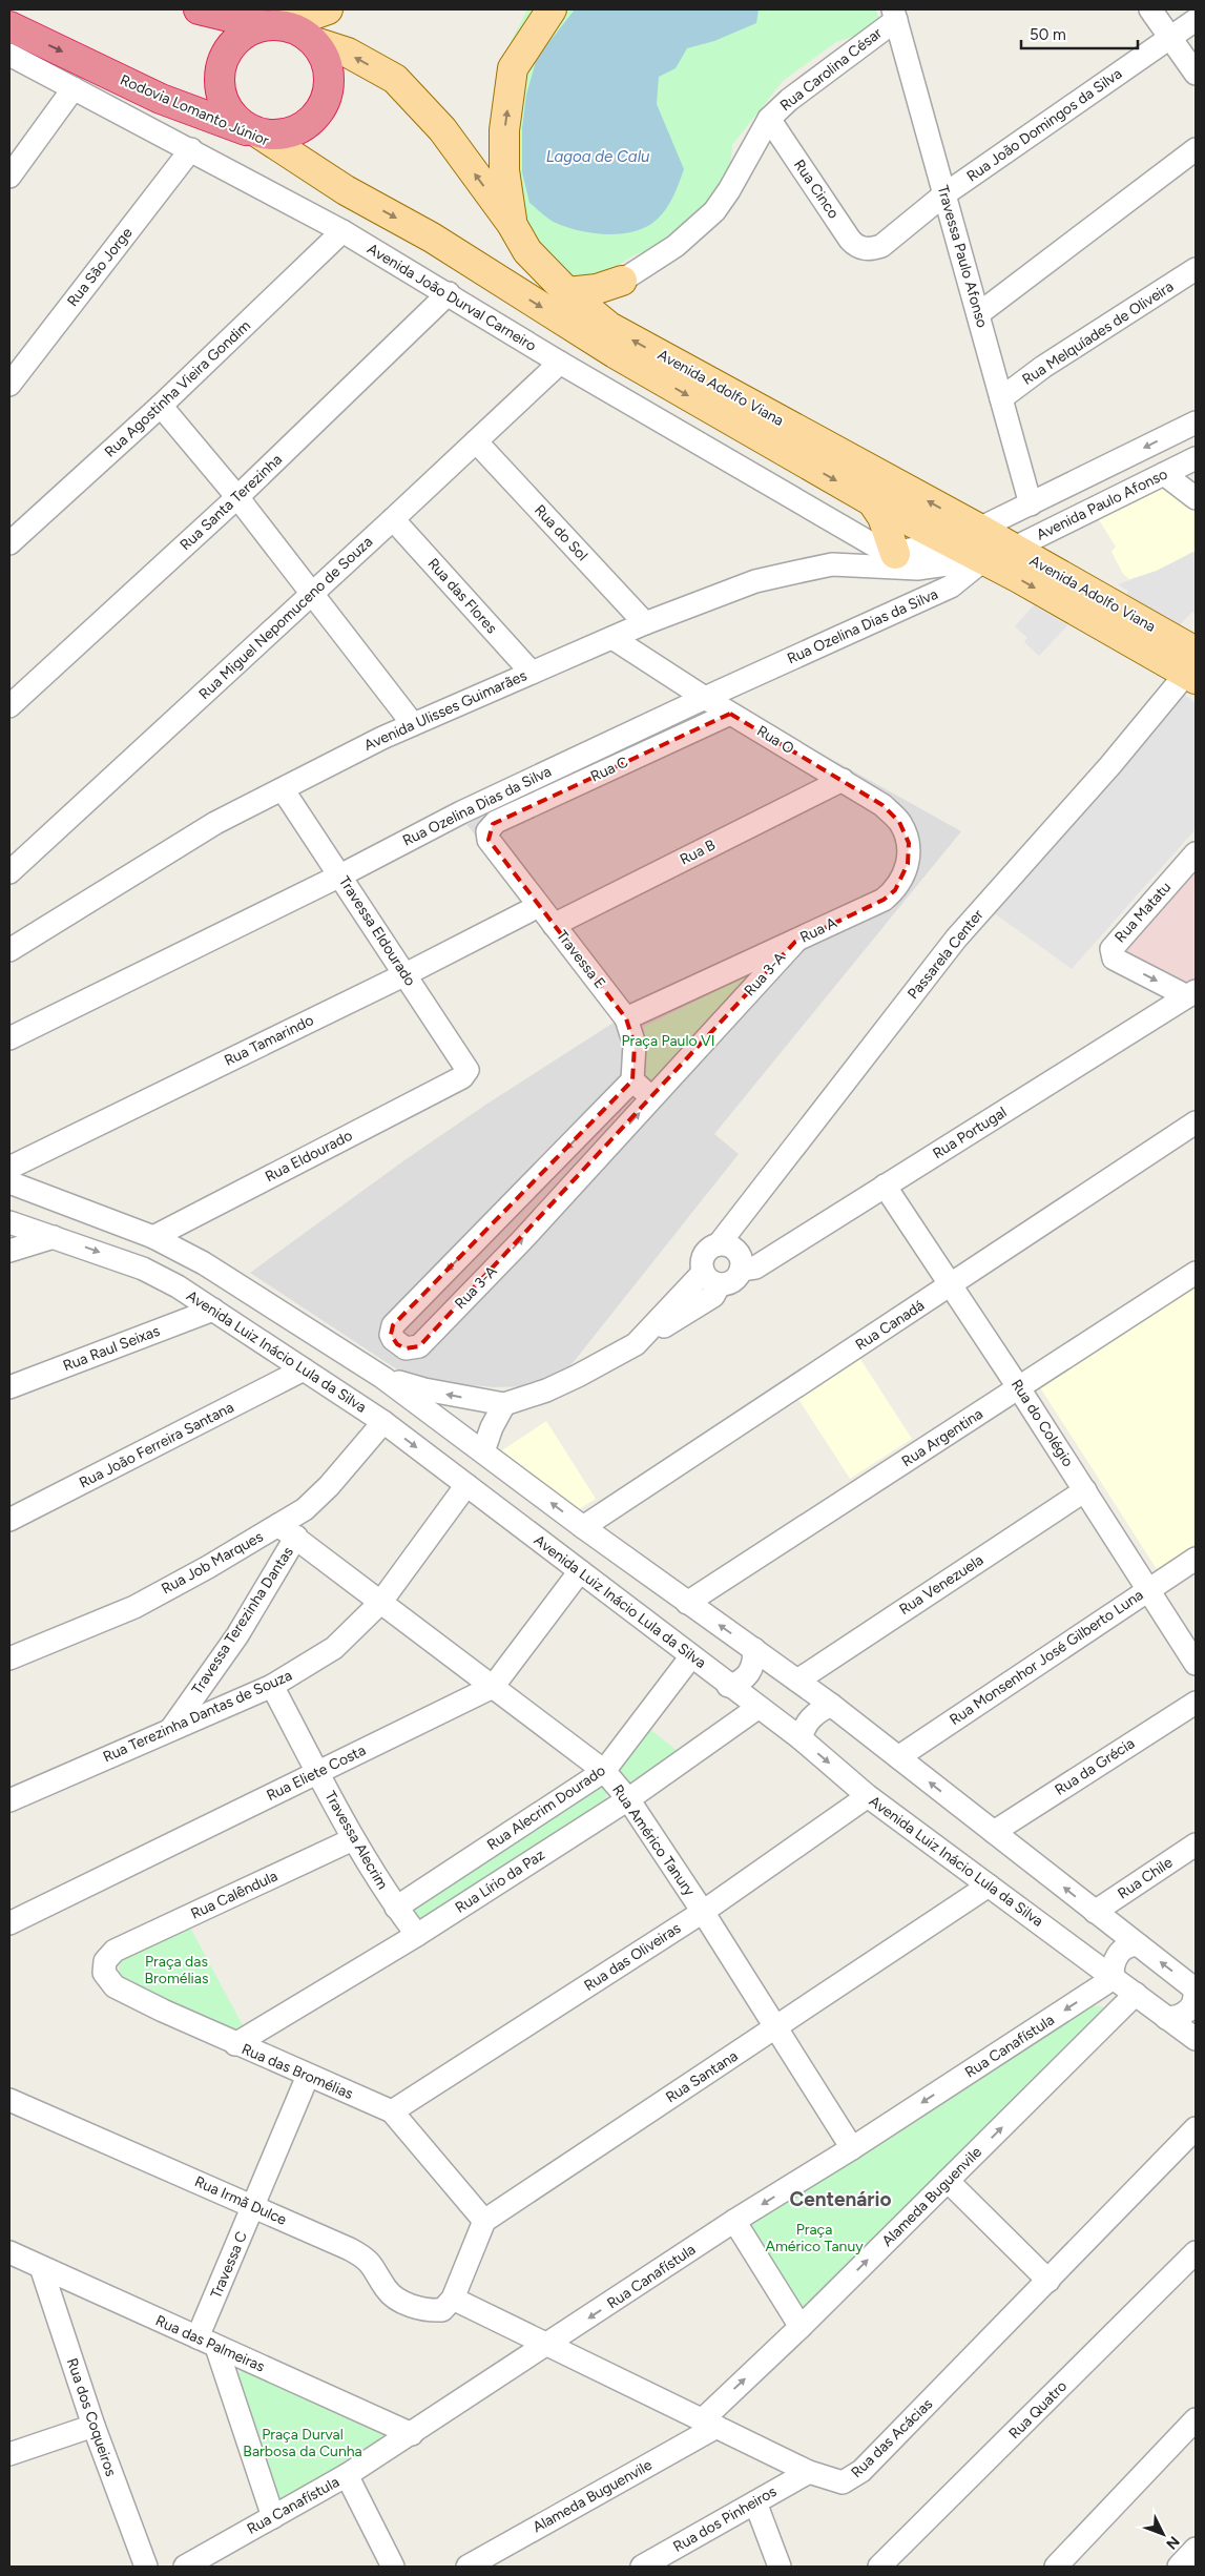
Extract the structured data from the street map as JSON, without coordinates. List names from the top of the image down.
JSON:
{
  "streets": {
    "highway": ["Rodovia Lomanto Júnior"],
    "main road": ["Avenida Adolfo Viana"],
    "street": [
      "Rua Carolina César",
      "Rua João Domingos da Silva",
      "Rua Cinco",
      "Travessa Paulo Afonso",
      "Rua São Jorge",
      "Avenida João Durval Carneiro",
      "Rua Melquíades de Oliveira",
      "Rua Agostinha Vieira Gondim",
      "Rua Santa Terezinha",
      "Avenida Paulo Afonso",
      "Rua do Sol",
      "Rua das Flores",
      "Rua Miguel Nepomuceno de Souza",
      "Rua Ozelina Dias da Silva",
      "Avenida Ulisses Guimarães",
      "Rua O",
      "Rua C",
      "Rua B",
      "Rua Matatu",
      "Rua A",
      "Travessa Eldourado",
      "Passarela Center",
      "Travessa E",
      "Rua 3-A",
      "Rua Tamarindo",
      "Rua Portugal",
      "Rua Eldourado",
      "Rua Canadá",
      "Rua Raul Seixas",
      "Avenida Luiz Inácio Lula da Silva",
      "Rua do Colégio",
      "Rua Argentina",
      "Rua João Ferreira Santana",
      "Rua Job Marques",
      "Rua Venezuela",
      "Travessa Terezinha Dantas",
      "Rua Monsenhor José Gilberto Luna",
      "Rua Terezinha Dantas de Souza",
      "Rua da Grécia",
      "Rua Eliete Costa",
      "Rua Alecrim Dourado",
      "Travessa Alecrim",
      "Rua Américo Tanury",
      "Rua Chile",
      "Rua Lírio da Paz",
      "Rua Calêndula",
      "Rua das Oliveiras",
      "Rua Canafístula",
      "Rua das Bromélias",
      "Rua Santana",
      "Alameda Buguenvile",
      "Rua Irmã Dulce",
      "Travessa C",
      "Rua das Palmeiras",
      "Rua Quatro",
      "Rua dos Coqueiros",
      "Rua das Acácias",
      "Rua dos Pinheiros"
    ]
  },
  "crossings": [
    ["Rua Carolina César", "Rua Cinco"],
    ["Rua Carolina César", "Travessa Paulo Afonso"],
    ["Rodovia Lomanto Júnior", "Avenida Adolfo Viana"],
    ["Rua João Domingos da Silva", "Rua Cinco"],
    ["Rua João Domingos da Silva", "Travessa Paulo Afonso"],
    ["Travessa Paulo Afonso", "Rua Melquíades de Oliveira"],
    ["Travessa Paulo Afonso", "Avenida Paulo Afonso"],
    ["Rua São Jorge", "Avenida João Durval Carneiro"],
    ["Avenida João Durval Carneiro", "Rua Agostinha Vieira Gondim"],
    ["Avenida João Durval Carneiro", "Rua Santa Terezinha"],
    ["Avenida João Durval Carneiro", "Avenida Paulo Afonso"],
    ["Avenida João Durval Carneiro", "Rua Miguel Nepomuceno de Souza"],
    ["Avenida João Durval Carneiro", "Rua Ozelina Dias da Silva"],
    ["Avenida João Durval Carneiro", "Avenida Ulisses Guimarães"],
    ["Avenida Adolfo Viana", "Avenida Paulo Afonso"],
    ["Avenida Adolfo Viana", "Rua Ozelina Dias da Silva"],
    ["Avenida Adolfo Viana", "Passarela Center"],
    ["Avenida Paulo Afonso", "Rua Ozelina Dias da Silva"],
    ["Avenida Paulo Afonso", "Avenida Ulisses Guimarães"],
    ["Rua do Sol", "Rua Miguel Nepomuceno de Souza"],
    ["Rua do Sol", "Avenida Ulisses Guimarães"],
    ["Rua das Flores", "Rua Miguel Nepomuceno de Souza"],
    ["Rua das Flores", "Avenida Ulisses Guimarães"],
    ["Rua Ozelina Dias da Silva", "Rua O"],
    ["Rua Ozelina Dias da Silva", "Travessa Eldourado"],
    ["Avenida Ulisses Guimarães", "Rua O"],
    ["Avenida Ulisses Guimarães", "Travessa Eldourado"],
    ["Rua O", "Rua C"],
    ["Rua O", "Rua B"],
    ["Rua O", "Rua A"],
    ["Rua C", "Travessa E"],
    ["Rua B", "Travessa E"],
    ["Rua Matatu", "Rua Portugal"],
    ["Rua A", "Travessa E"],
    ["Rua A", "Rua 3-A"],
    ["Travessa Eldourado", "Rua Tamarindo"],
    ["Travessa Eldourado", "Rua Eldourado"],
    ["Passarela Center", "Rua Portugal"],
    ["Travessa E", "Rua 3-A"],
    ["Rua Portugal", "Rua do Colégio"],
    ["Rua Canadá", "Rua do Colégio"],
    ["Rua Raul Seixas", "Avenida Luiz Inácio Lula da Silva"],
    ["Avenida Luiz Inácio Lula da Silva", "Rua João Ferreira Santana"],
    ["Avenida Luiz Inácio Lula da Silva", "Rua Job Marques"],
    ["Avenida Luiz Inácio Lula da Silva", "Rua Terezinha Dantas de Souza"],
    ["Avenida Luiz Inácio Lula da Silva", "Rua Eliete Costa"],
    ["Avenida Luiz Inácio Lula da Silva", "Rua Alecrim Dourado"],
    ["Avenida Luiz Inácio Lula da Silva", "Rua Lírio da Paz"],
    ["Avenida Luiz Inácio Lula da Silva", "Rua das Oliveiras"],
    ["Avenida Luiz Inácio Lula da Silva", "Rua Canafístula"],
    ["Avenida Luiz Inácio Lula da Silva", "Rua Santana"],
    ["Avenida Luiz Inácio Lula da Silva", "Alameda Buguenvile"],
    ["Rua do Colégio", "Rua Argentina"],
    ["Rua do Colégio", "Rua Venezuela"],
    ["Rua do Colégio", "Rua Monsenhor José Gilberto Luna"],
    ["Rua Job Marques", "Travessa Terezinha Dantas"],
    ["Rua Job Marques", "Rua Américo Tanury"],
    ["Travessa Terezinha Dantas", "Rua Terezinha Dantas de Souza"],
    ["Travessa Terezinha Dantas", "Rua Américo Tanury"],
    ["Rua Terezinha Dantas de Souza", "Travessa Alecrim"],
    ["Rua Terezinha Dantas de Souza", "Rua Américo Tanury"],
    ["Rua Eliete Costa", "Travessa Alecrim"],
    ["Rua Eliete Costa", "Rua Américo Tanury"],
    ["Rua Alecrim Dourado", "Travessa Alecrim"],
    ["Rua Alecrim Dourado", "Rua Américo Tanury"],
    ["Travessa Alecrim", "Rua Lírio da Paz"],
    ["Travessa Alecrim", "Rua Calêndula"],
    ["Rua Américo Tanury", "Rua Lírio da Paz"],
    ["Rua Américo Tanury", "Rua das Oliveiras"],
    ["Rua Américo Tanury", "Rua Canafístula"],
    ["Rua Américo Tanury", "Rua Santana"],
    ["Rua Lírio da Paz", "Rua das Bromélias"],
    ["Rua Calêndula", "Rua das Bromélias"],
    ["Rua das Oliveiras", "Rua das Bromélias"],
    ["Rua Canafístula", "Rua das Palmeiras"],
    ["Rua Canafístula", "Rua das Acácias"],
    ["Rua das Bromélias", "Rua Santana"],
    ["Rua das Bromélias", "Travessa C"],
    ["Alameda Buguenvile", "Rua das Acácias"],
    ["Rua Irmã Dulce", "Travessa C"],
    ["Rua Irmã Dulce", "Rua das Acácias"],
    ["Travessa C", "Rua das Palmeiras"],
    ["Rua das Palmeiras", "Rua dos Coqueiros"],
    ["Rua das Acácias", "Rua dos Pinheiros"]
  ],
  "one_way": ["Rodovia Lomanto Júnior", "Rua Canafístula", "Alameda Buguenvile"],
  "districts": ["Centenário"],
  "water": ["Lagoa de Calu"],
  "parks": [
    "Praça Paulo VI",
    "Praça das Bromélias",
    "Praça Américo Tanuy",
    "Praça Durval Barbosa da Cunha"
  ],
  "scale_bar": "50 m",
  "north": "bottom right"
}
